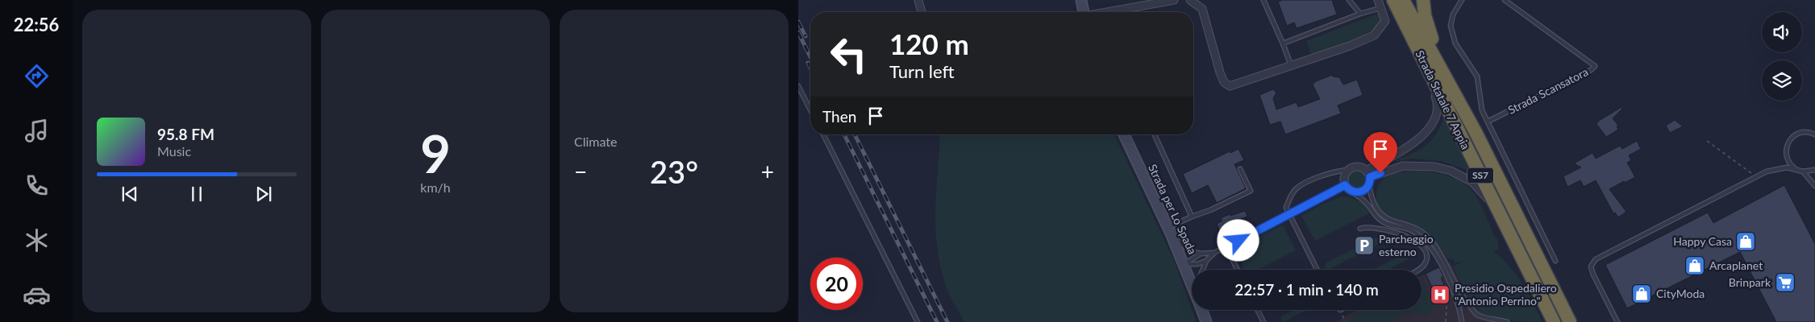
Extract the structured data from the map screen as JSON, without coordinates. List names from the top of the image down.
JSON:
{
  "streets": {
    "highway": ["Strada Statale 7 Appia", "SS7"],
    "street": ["Strada per Lo Spada"],
    "lane": ["Strada Scansatora"]
  },
  "crossings": [
    ["Strada Statale 7 Appia", "SS7"]
  ],
  "places": {
    "shop": ["Happy Casa", "Arcaplanet", "CityModa"],
    "parking": ["Parcheggio esterno"],
    "supermarket": ["Brinpark"],
    "hospital": ["Presidio Ospedaliero \"Antonio Perrino\""]
  },
  "page": {
    "tabs": "22:56",
    "tile": [
      ["9", "km/h"],
      "Climate"
    ],
    "turn": ["120 m", "Turn left"],
    "then": "Then",
    "song": ["95.8 FM", "Music"],
    "heat": ["−", "23°", "+"],
    "limit": "20",
    "trip": "22:57 · 1 min · 140 m"
  }
}
